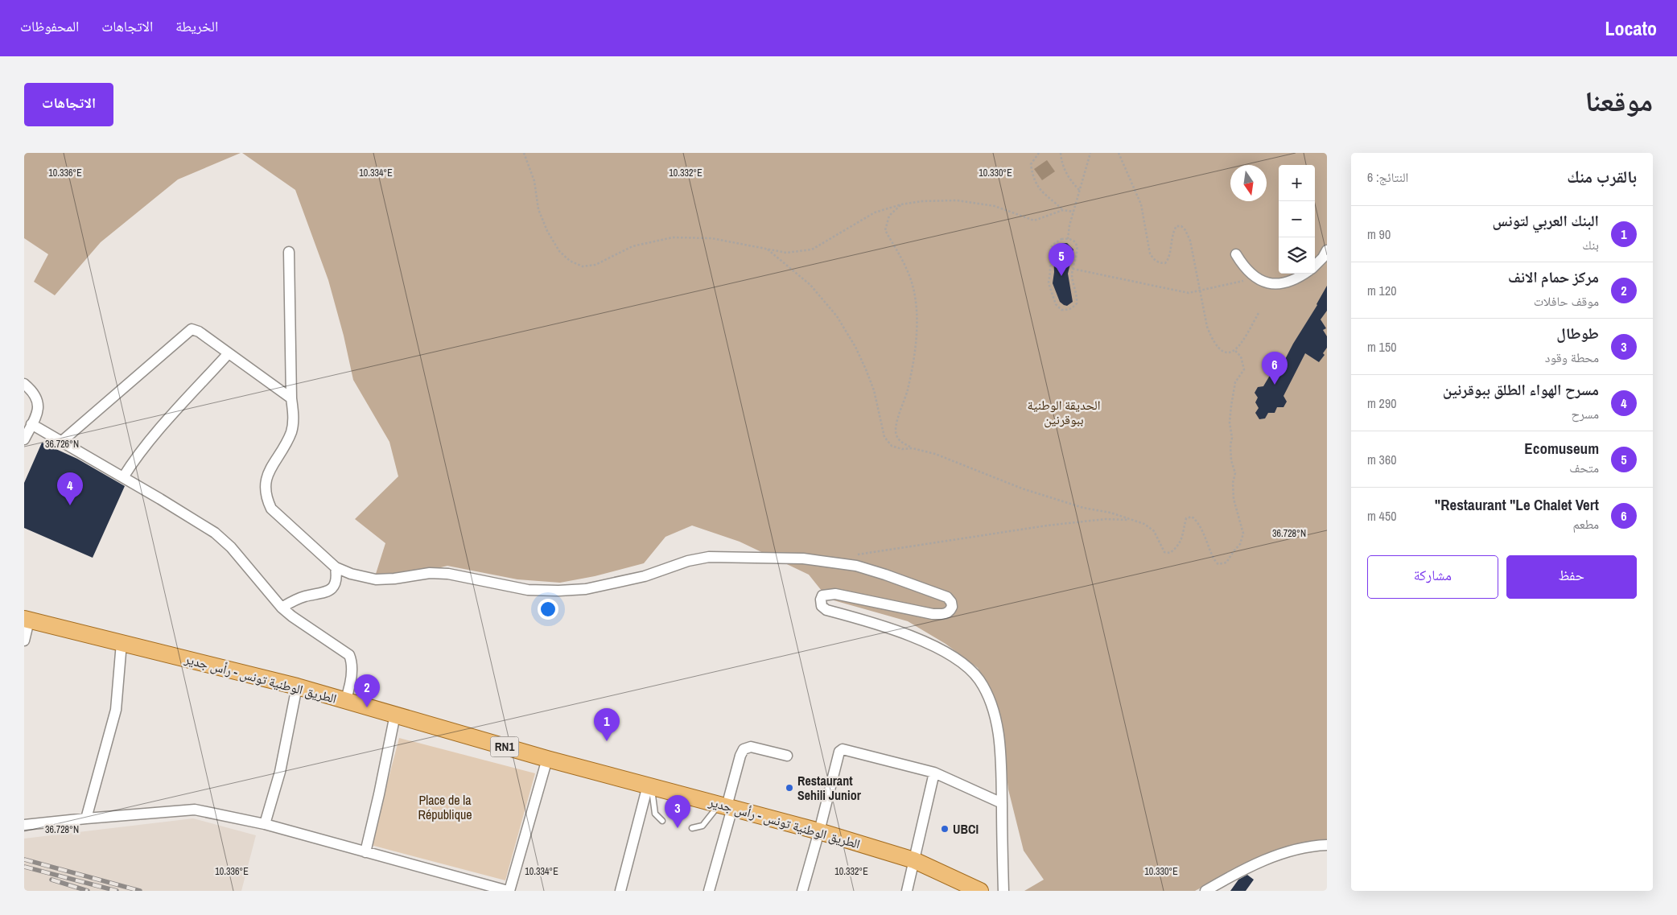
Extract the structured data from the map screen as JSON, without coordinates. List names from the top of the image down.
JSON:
{
  "streets": {
    "main road": ["الطريق الوطنية تونس - رأس جدير", "RN1"]
  },
  "parks": ["الحديقة الوطنية ببوقرنين", "Place de la République"],
  "places": ["Restaurant Sehili Junior", "UBCI"],
  "north": "bottom",
  "page": {
    "header": "Locato",
    "nav": ["الخريطة", "الاتجاهات", "المحفوظات"],
    "title": "موقعنا",
    "buttons": [
      "الاتجاهات",
      ["حفظ", "مشاركة"]
    ],
    "heading": ["بالقرب منك", "النتائج: 6"],
    "map_buttons": ["+", "−"],
    "list": [
      {
        "mark": "1",
        "name": "البنك العربي لتونس",
        "note": "بنك",
        "value": "90 m"
      },
      {
        "mark": "2",
        "name": "مركز حمام الانف",
        "note": "موقف حافلات",
        "value": "120 m"
      },
      {
        "mark": "3",
        "name": "طوطال",
        "note": "محطة وقود",
        "value": "150 m"
      },
      {
        "mark": "4",
        "name": "مسرح الهواء الطلق ببوقرنين",
        "note": "مسرح",
        "value": "290 m"
      },
      {
        "mark": "5",
        "name": "Ecomuseum",
        "note": "متحف",
        "value": "360 m"
      },
      {
        "mark": "6",
        "name": "Restaurant \"Le Chalet Vert\"",
        "note": "مطعم",
        "value": "450 m"
      }
    ],
    "pins": [
      "5",
      "6",
      "4",
      "2",
      "1",
      "3"
    ]
  },
  "coordinates": [
    "10.336°E",
    "10.334°E",
    "10.332°E",
    "10.330°E",
    "36.726°N",
    "36.728°N"
  ]
}
